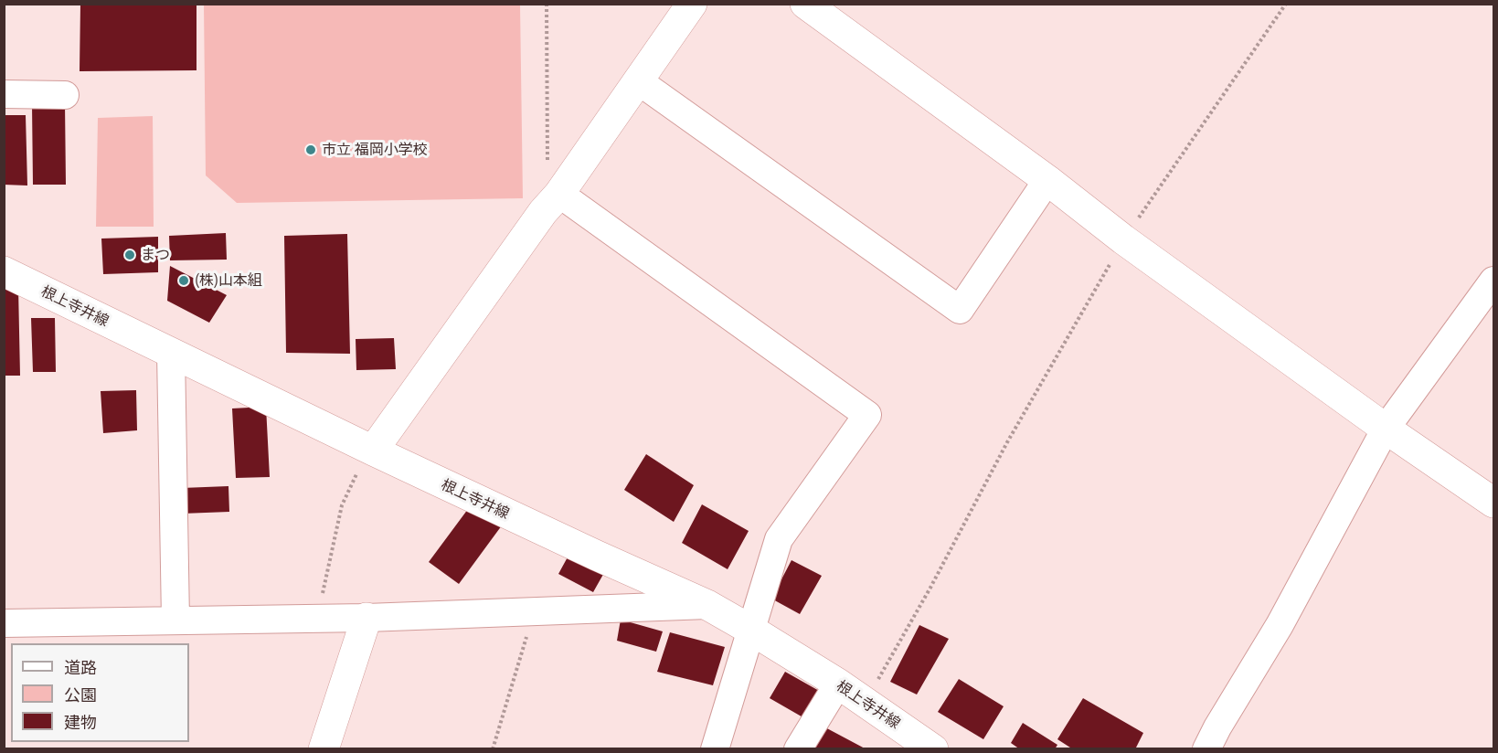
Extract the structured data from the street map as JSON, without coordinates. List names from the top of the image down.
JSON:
{
  "streets": {
    "street": ["根上寺井線"]
  },
  "places": ["市立 福岡小学校", "まつ", "(株)山本組"],
  "legend": ["道路", "公園", "建物"]
}
